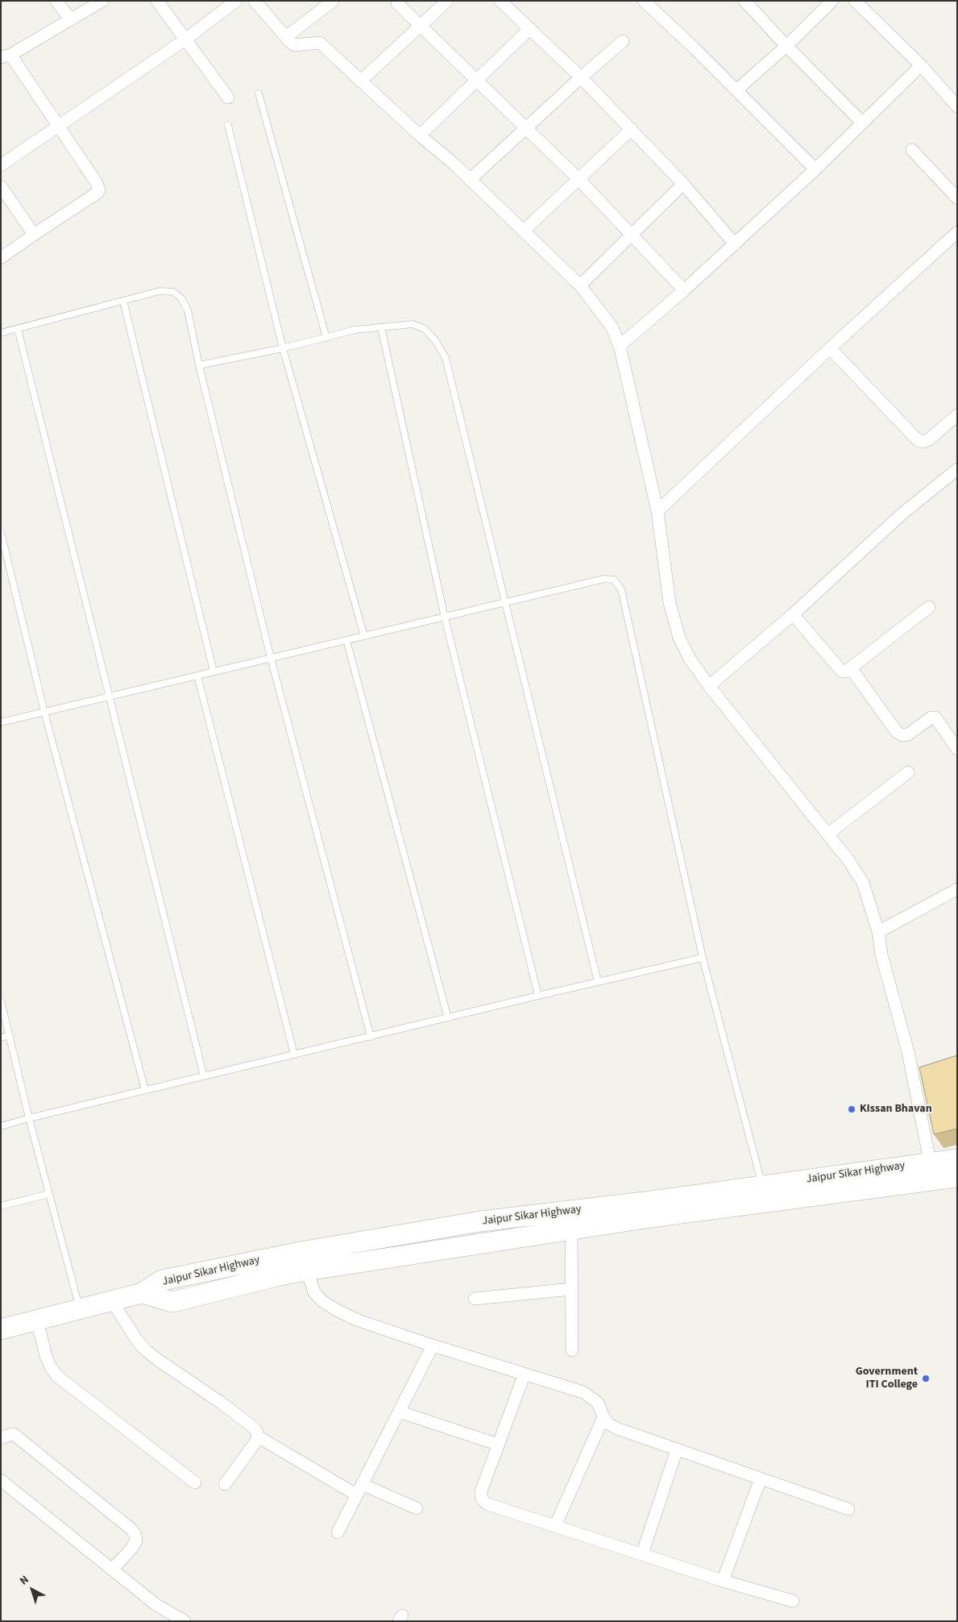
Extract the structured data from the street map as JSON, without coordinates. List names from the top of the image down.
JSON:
{
  "streets": {
    "main road": ["Jaipur Sikar Highway"]
  },
  "places": ["KIssan Bhavan", "Government ITI College"],
  "north": "top left"
}
